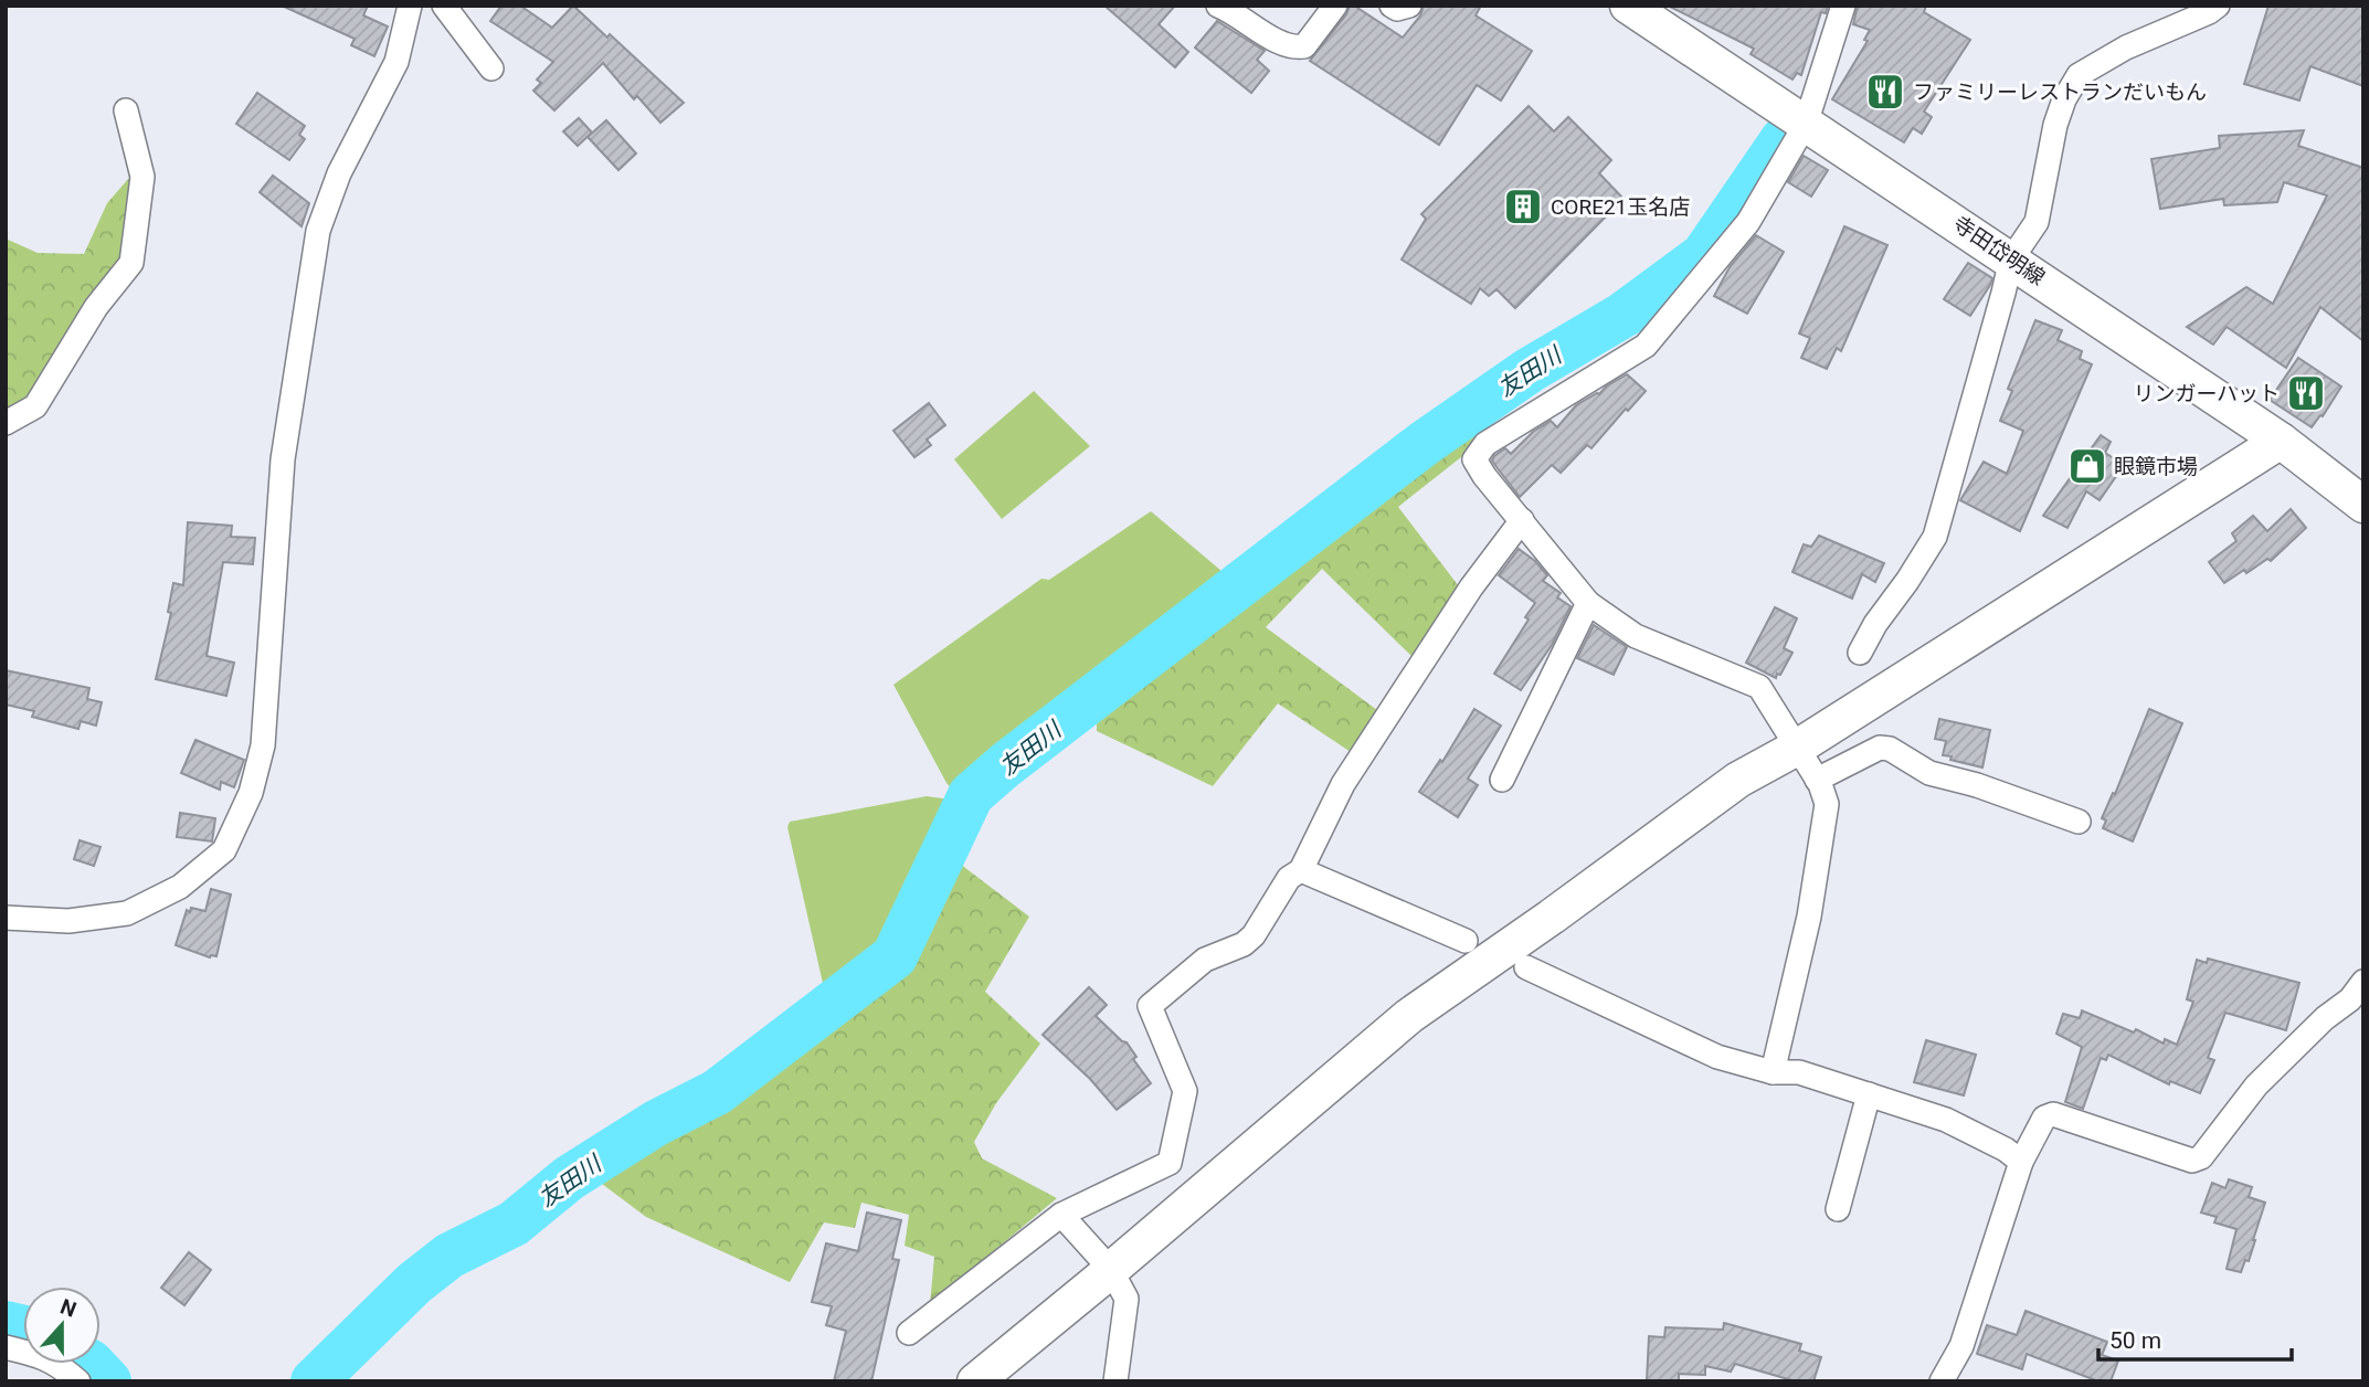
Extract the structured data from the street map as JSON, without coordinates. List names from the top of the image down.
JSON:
{
  "streets": {
    "street": ["寺田岱明線"]
  },
  "water": ["友田川"],
  "places": {
    "restaurant": ["ファミリーレストランだいもん", "リンガーハット"],
    "building": ["CORE21玉名店"],
    "shop": ["眼鏡市場"]
  },
  "scale_bar": "50 m",
  "north": "top"
}
